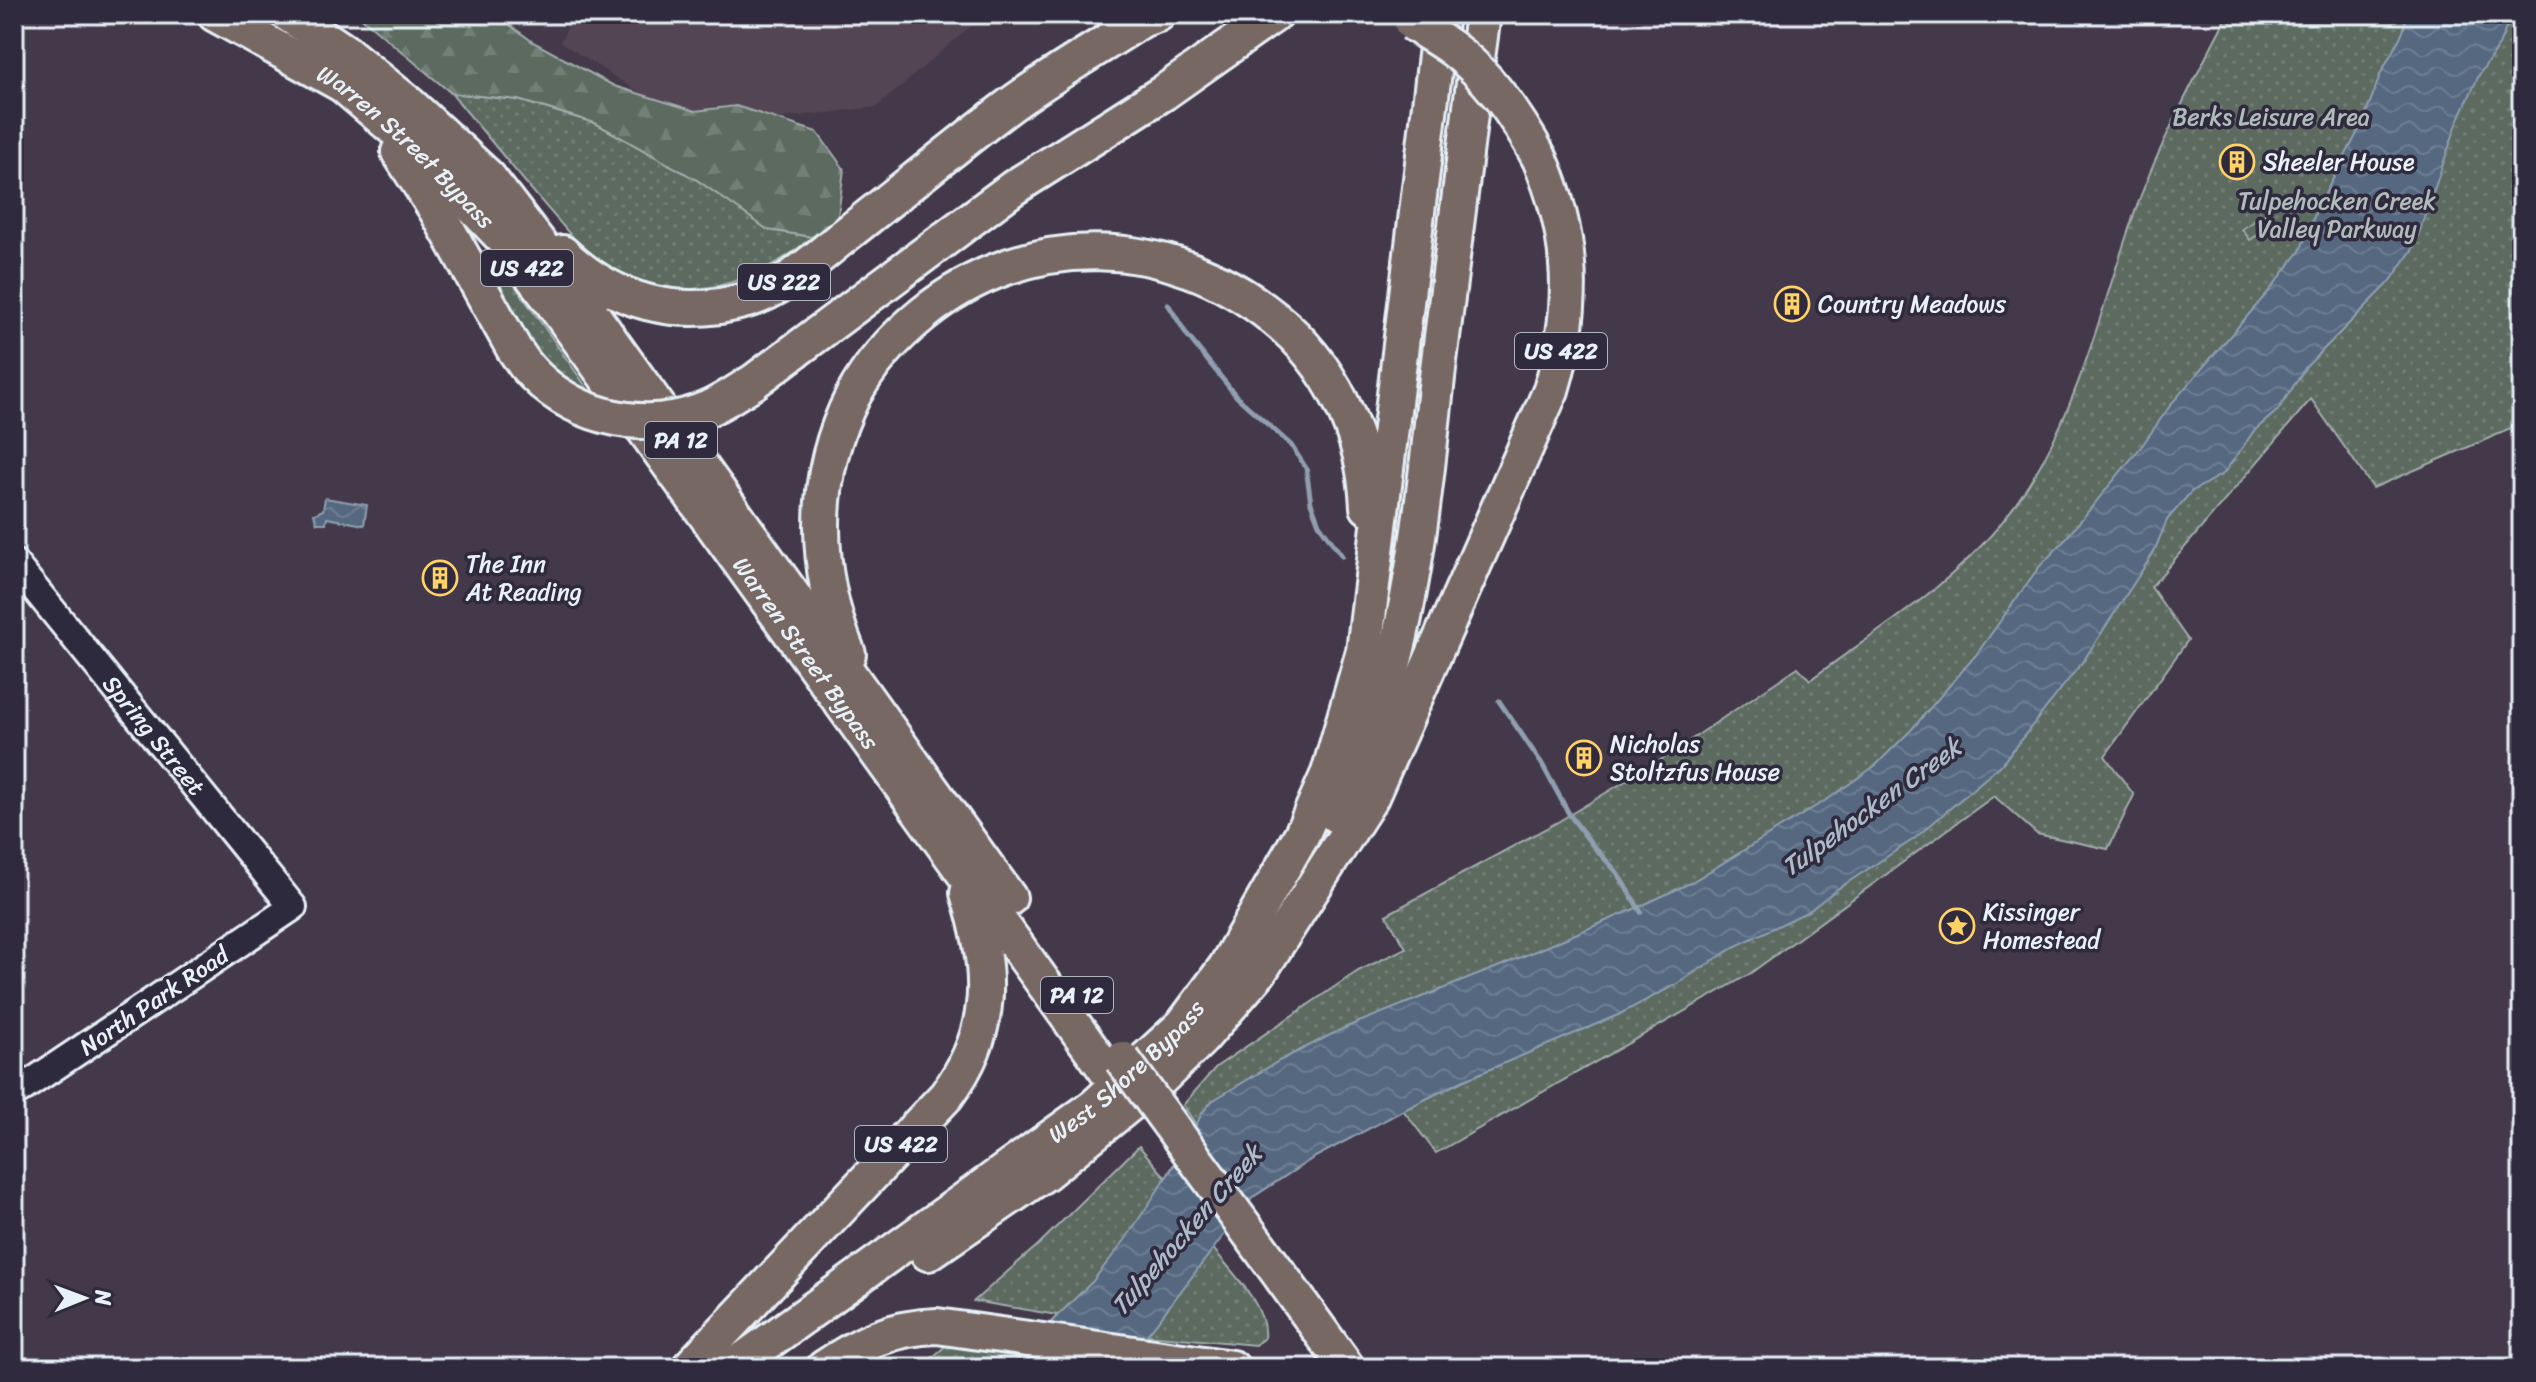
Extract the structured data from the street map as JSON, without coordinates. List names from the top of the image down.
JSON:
{
  "streets": {
    "highway": [
      "Warren Street Bypass",
      "US 422",
      "US 222",
      "PA 12",
      "West Shore Bypass"
    ],
    "street": ["Spring Street", "North Park Road"]
  },
  "crossings": [
    ["Warren Street Bypass", "US 422"],
    ["Warren Street Bypass", "US 222"],
    ["US 422", "West Shore Bypass"],
    ["Spring Street", "North Park Road"]
  ],
  "water": ["Tulpehocken Creek"],
  "parks": ["Berks Leisure Area", "Tulpehocken Creek Valley Parkway"],
  "places": {
    "building": [
      "Sheeler House",
      "Country Meadows",
      "The Inn At Reading",
      "Nicholas Stoltzfus House"
    ],
    "place": ["Kissinger Homestead"]
  },
  "north": "right"
}
